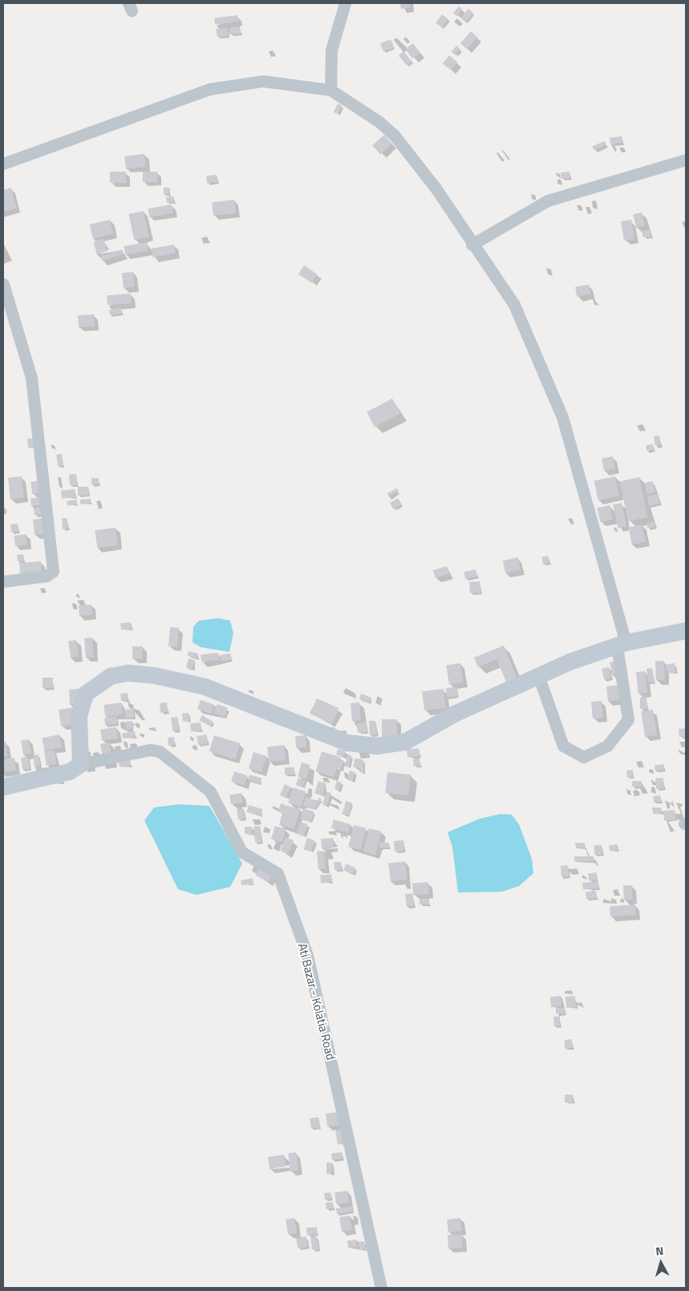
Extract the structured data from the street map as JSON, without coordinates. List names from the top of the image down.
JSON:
{
  "streets": {
    "street": ["Ati Bazar - Kolatia Road"]
  },
  "north": "top"
}
